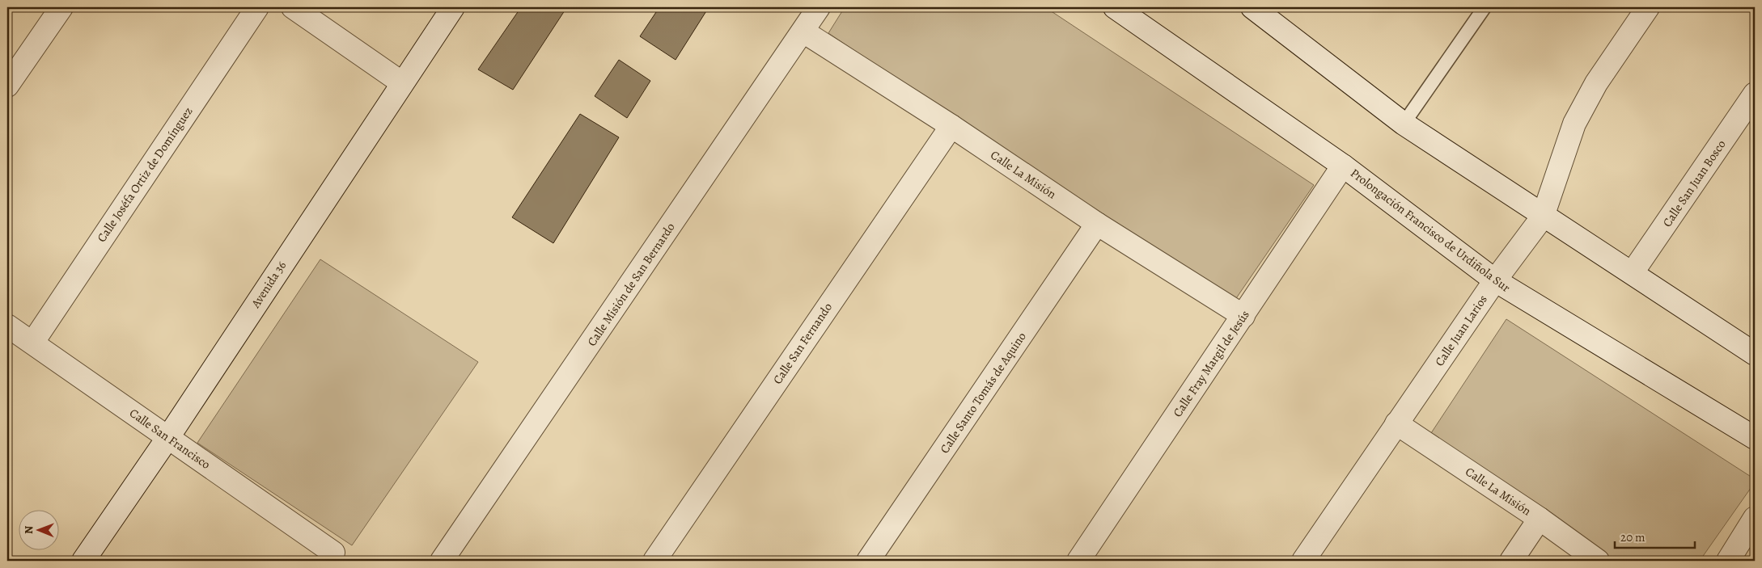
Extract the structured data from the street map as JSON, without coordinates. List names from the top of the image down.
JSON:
{
  "streets": {
    "street": [
      "Calle Joséfa Ortiz de Domínguez",
      "Calle La Misión",
      "Calle San Juan Bosco",
      "Prolongación Francisco de Urdiñola Sur",
      "Avenida 36",
      "Calle Misión de San Bernardo",
      "Calle Juan Larios",
      "Calle San Fernando",
      "Calle Fray Margil de Jesús",
      "Calle Santo Tomás de Aquino",
      "Calle San Francisco"
    ]
  },
  "crossings": [
    ["Calle Joséfa Ortiz de Domínguez", "Calle San Francisco"],
    ["Calle La Misión", "Calle Misión de San Bernardo"],
    ["Calle La Misión", "Calle Juan Larios"],
    ["Calle La Misión", "Calle San Fernando"],
    ["Calle La Misión", "Calle Fray Margil de Jesús"],
    ["Calle La Misión", "Calle Santo Tomás de Aquino"],
    ["Prolongación Francisco de Urdiñola Sur", "Calle Juan Larios"],
    ["Prolongación Francisco de Urdiñola Sur", "Calle Fray Margil de Jesús"],
    ["Avenida 36", "Calle San Francisco"]
  ],
  "scale_bar": "20 m",
  "north": "left"
}
